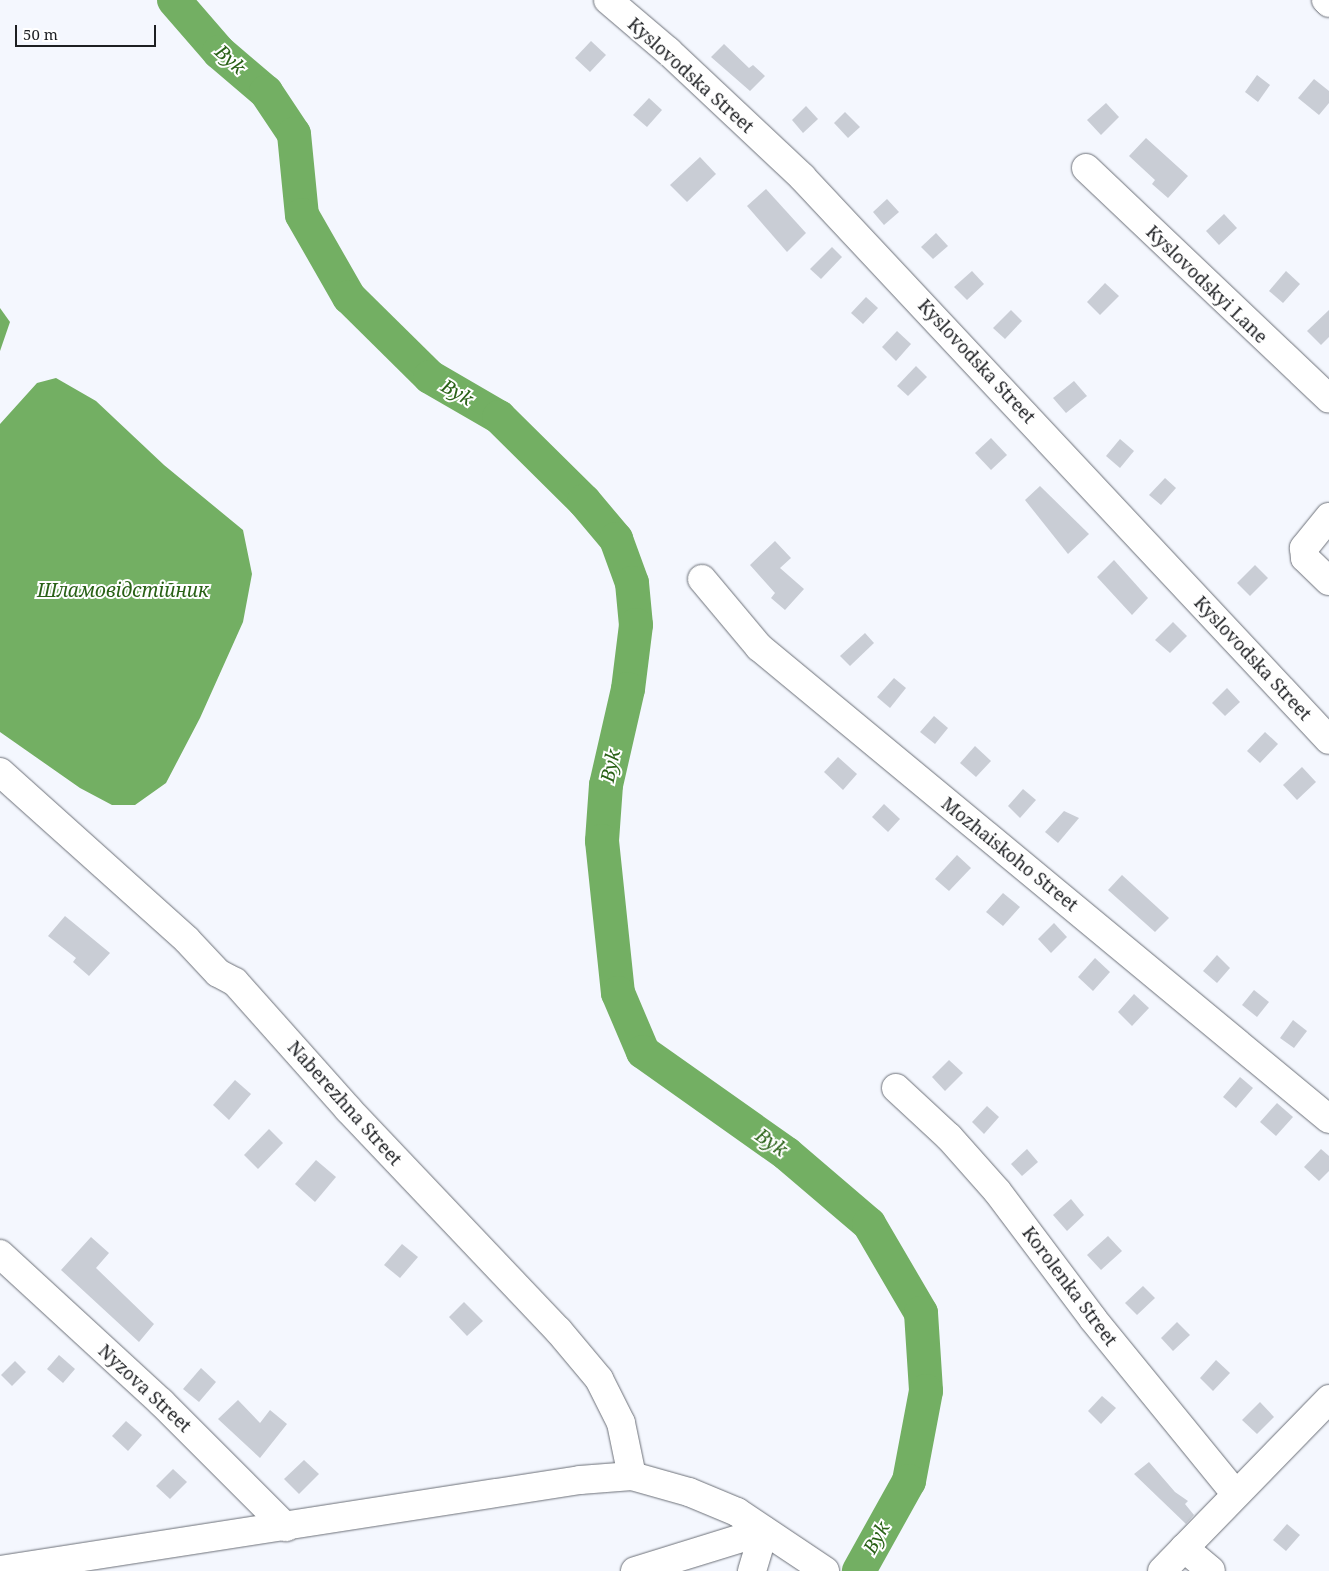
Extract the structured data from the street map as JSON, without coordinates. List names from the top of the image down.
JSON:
{
  "streets": {
    "street": [
      "Kyslovodska Street",
      "Kyslovodskyi Lane",
      "Mozhaiskoho Street",
      "Naberezhna Street",
      "Korolenka Street",
      "Nyzova Street"
    ]
  },
  "water": ["Byk", "Шламовідстійник"],
  "scale_bar": "50 m"
}
